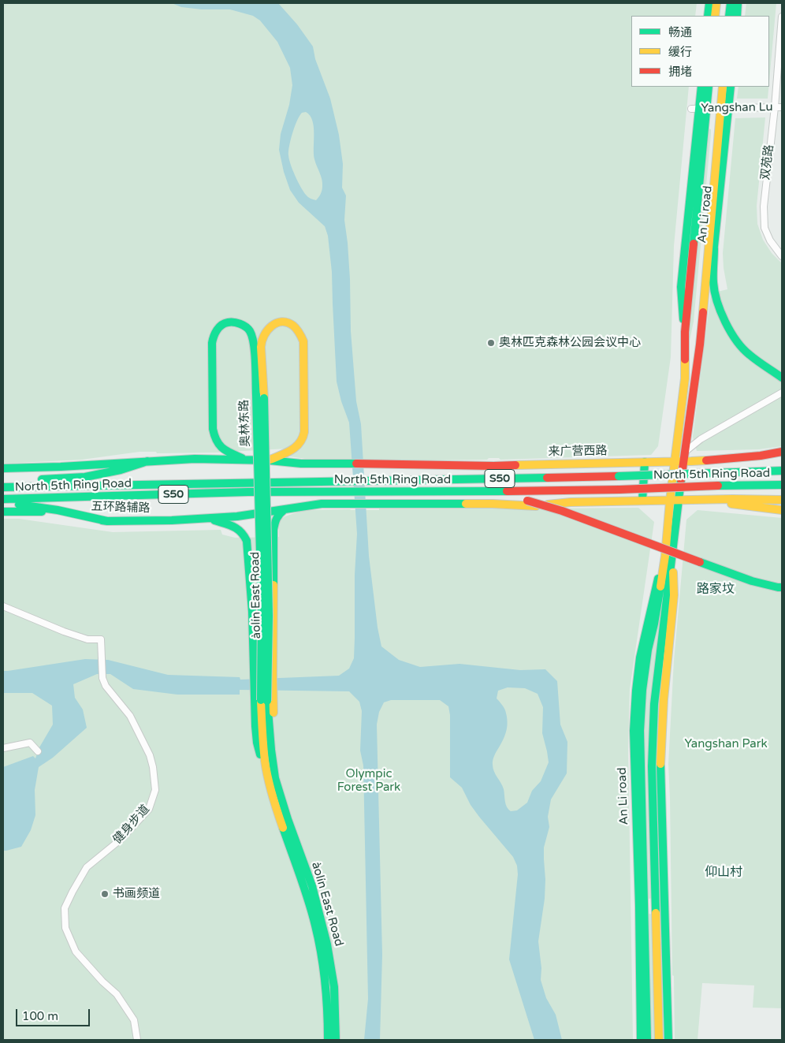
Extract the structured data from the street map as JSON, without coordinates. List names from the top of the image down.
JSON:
{
  "streets": {
    "main road": [
      "An Li road",
      "奥林东路",
      "来广营西路",
      "North 5th Ring Road",
      "S50",
      "五环路辅路",
      "àolín East Road"
    ],
    "street": ["Yangshan Lu", "双苑路", "健身步道"]
  },
  "crossings": [
    ["Yangshan Lu", "双苑路"],
    ["Yangshan Lu", "An Li road"],
    ["An Li road", "来广营西路"],
    ["An Li road", "五环路辅路"],
    ["奥林东路", "来广营西路"]
  ],
  "districts": ["路家坟", "仰山村"],
  "parks": ["Yangshan Park", "Olympic Forest Park"],
  "places": ["奥林匹克森林公园会议中心", "书画频道"],
  "legend": ["畅通", "缓行", "拥堵"],
  "scale_bar": "100 m"
}
